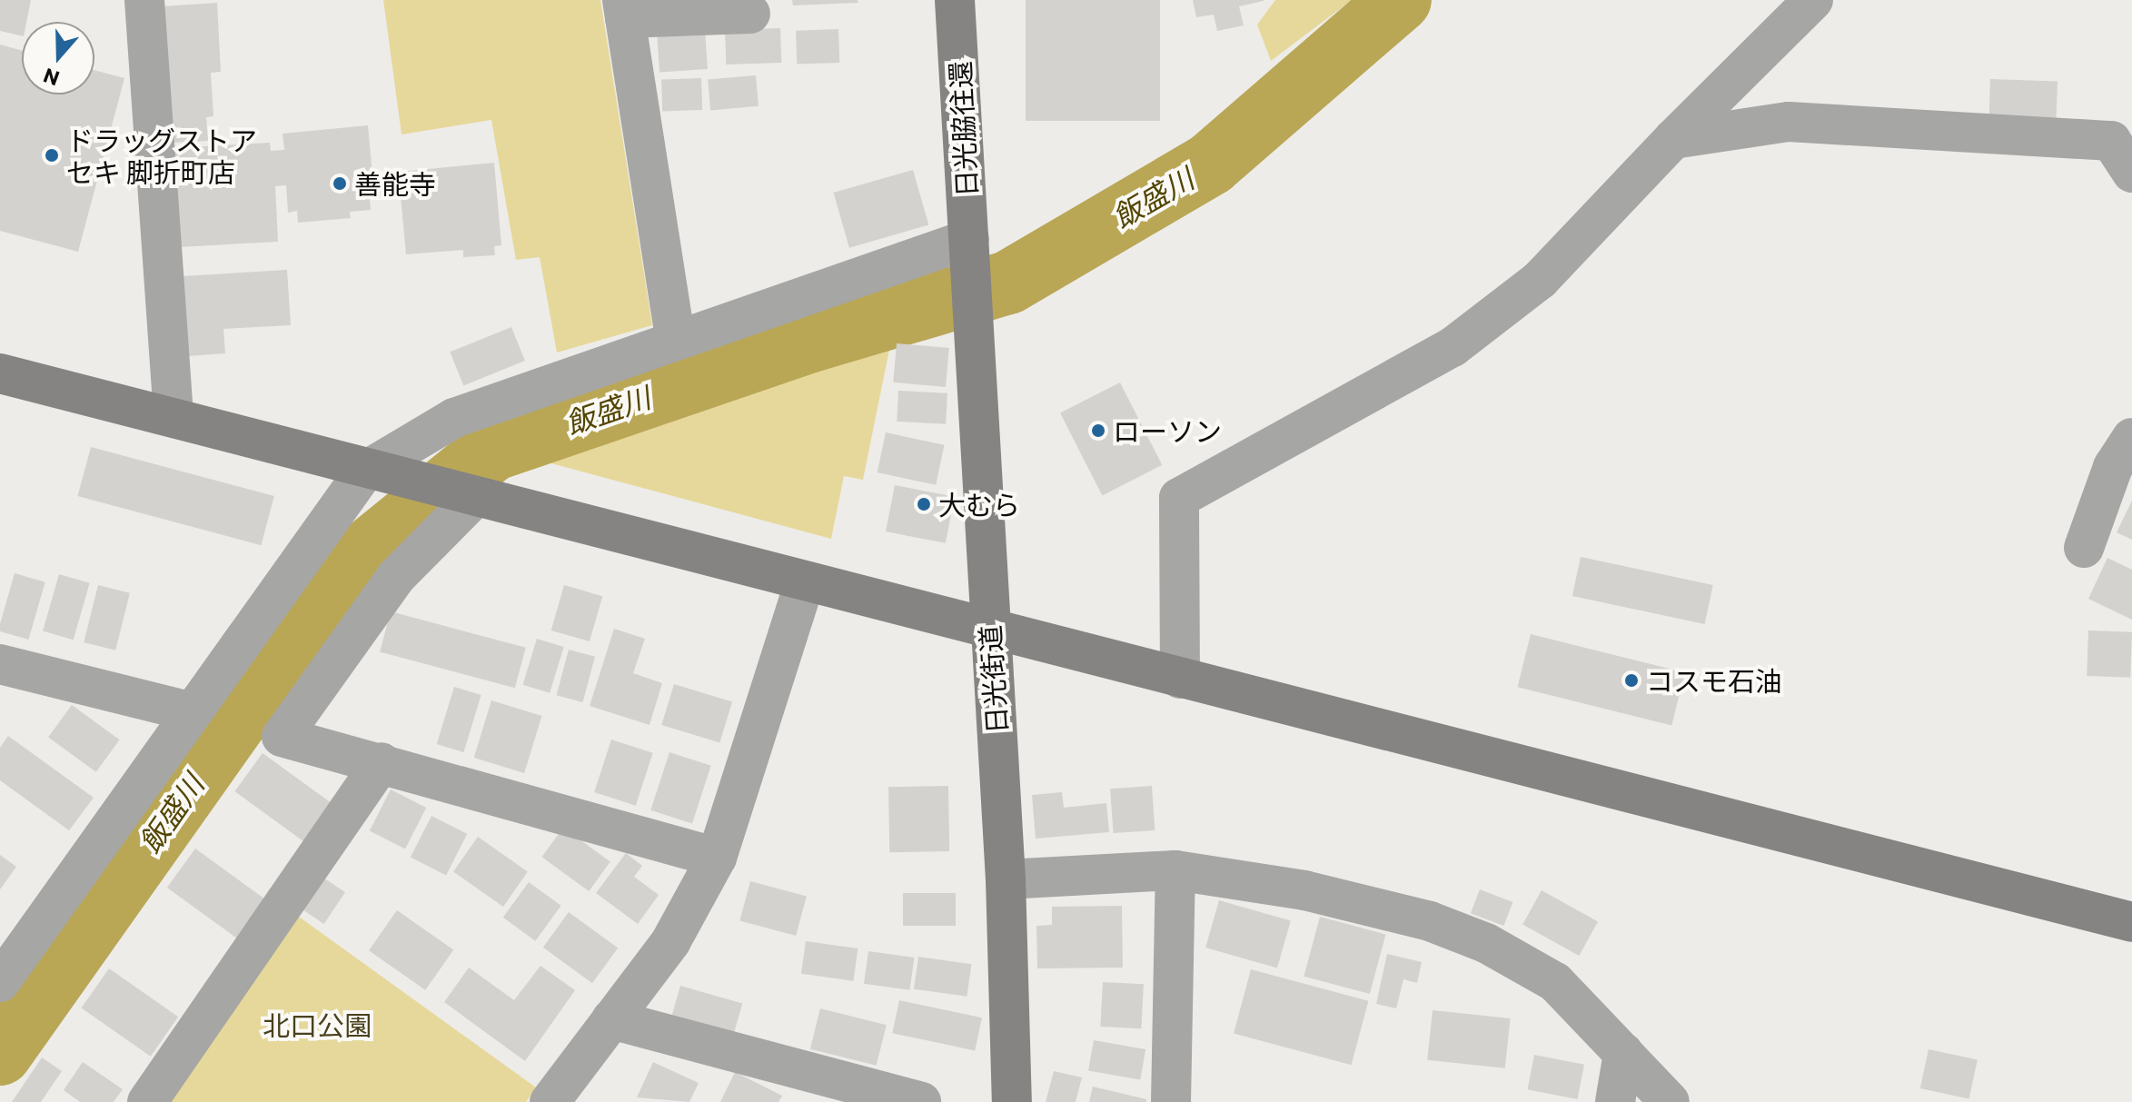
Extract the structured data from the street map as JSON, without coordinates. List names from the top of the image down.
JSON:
{
  "streets": {
    "street": ["日光脇往還", "日光街道"]
  },
  "crossings": [
    ["日光脇往還", "日光街道"]
  ],
  "water": ["飯盛川"],
  "parks": ["北口公園"],
  "places": [
    "ドラッグストア セキ 脚折町店",
    "善能寺",
    "ローソン",
    "大むら",
    "コスモ石油"
  ],
  "north": "bottom"
}
